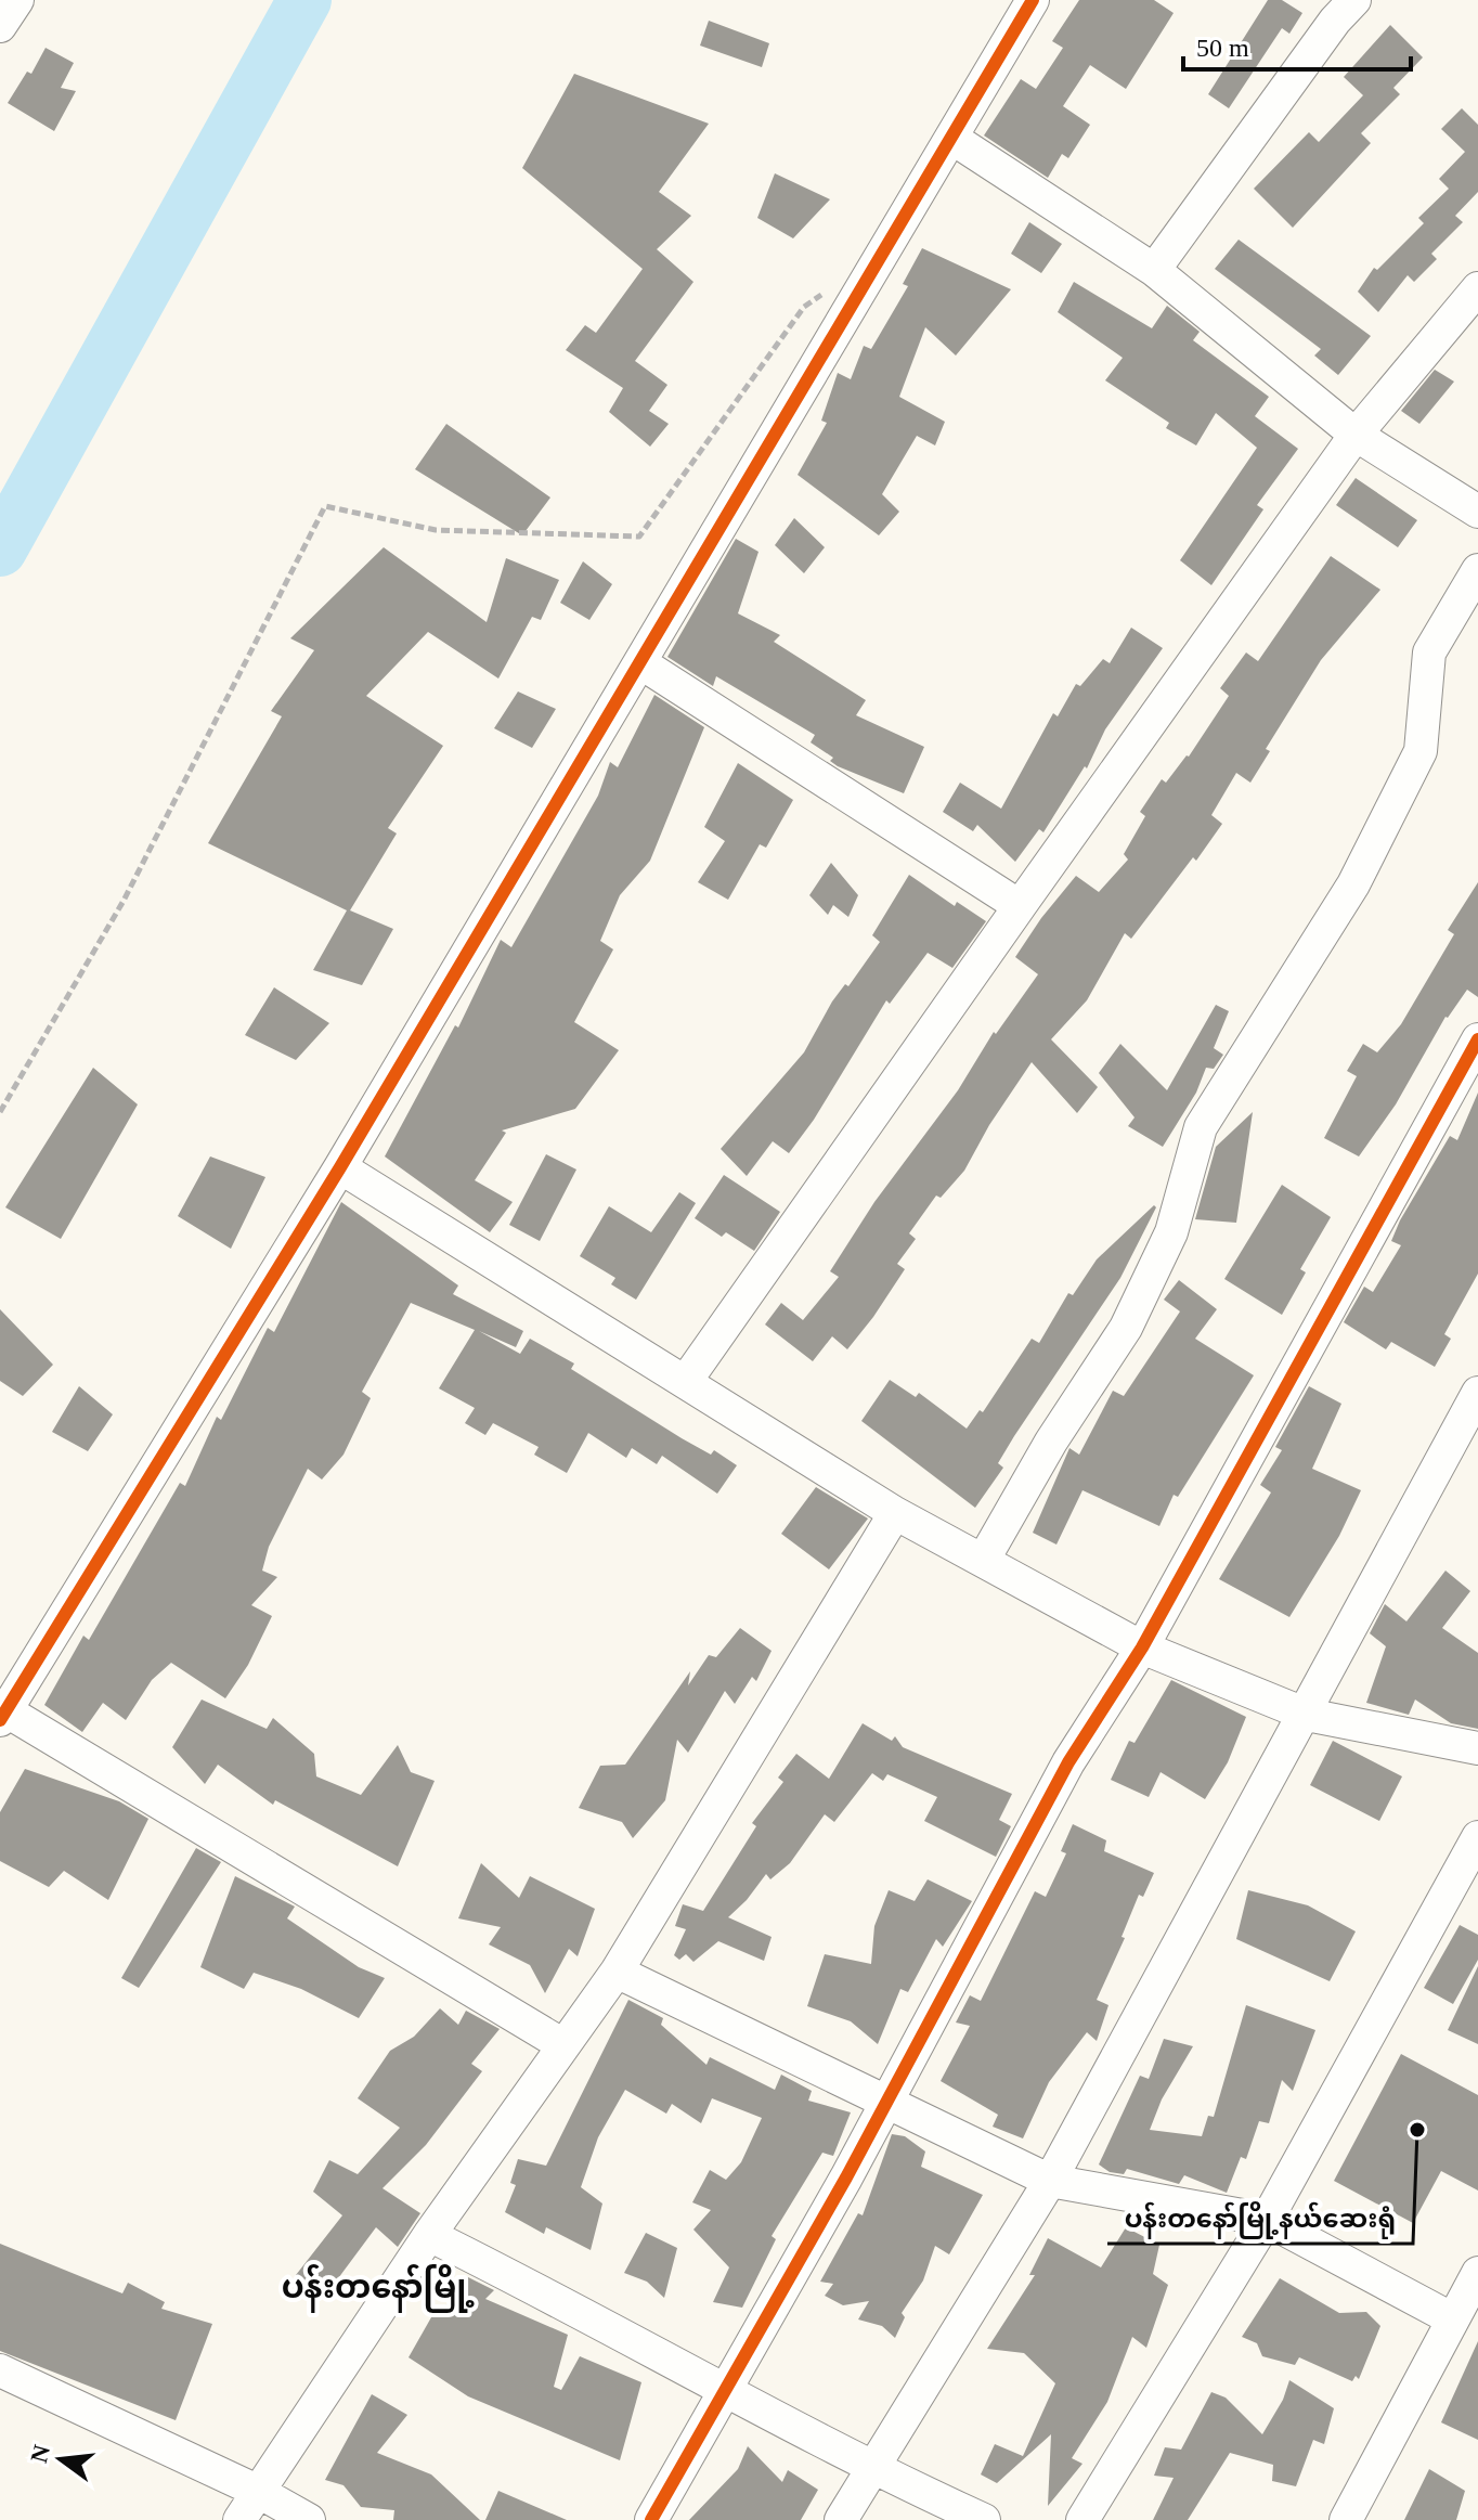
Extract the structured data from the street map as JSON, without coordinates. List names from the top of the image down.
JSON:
{
  "districts": ["ပန်းတနော်မြို့"],
  "places": ["ပန်းတနော်မြို့နယ်ဆေးရုံ"],
  "scale_bar": "50 m",
  "north": "left"
}
